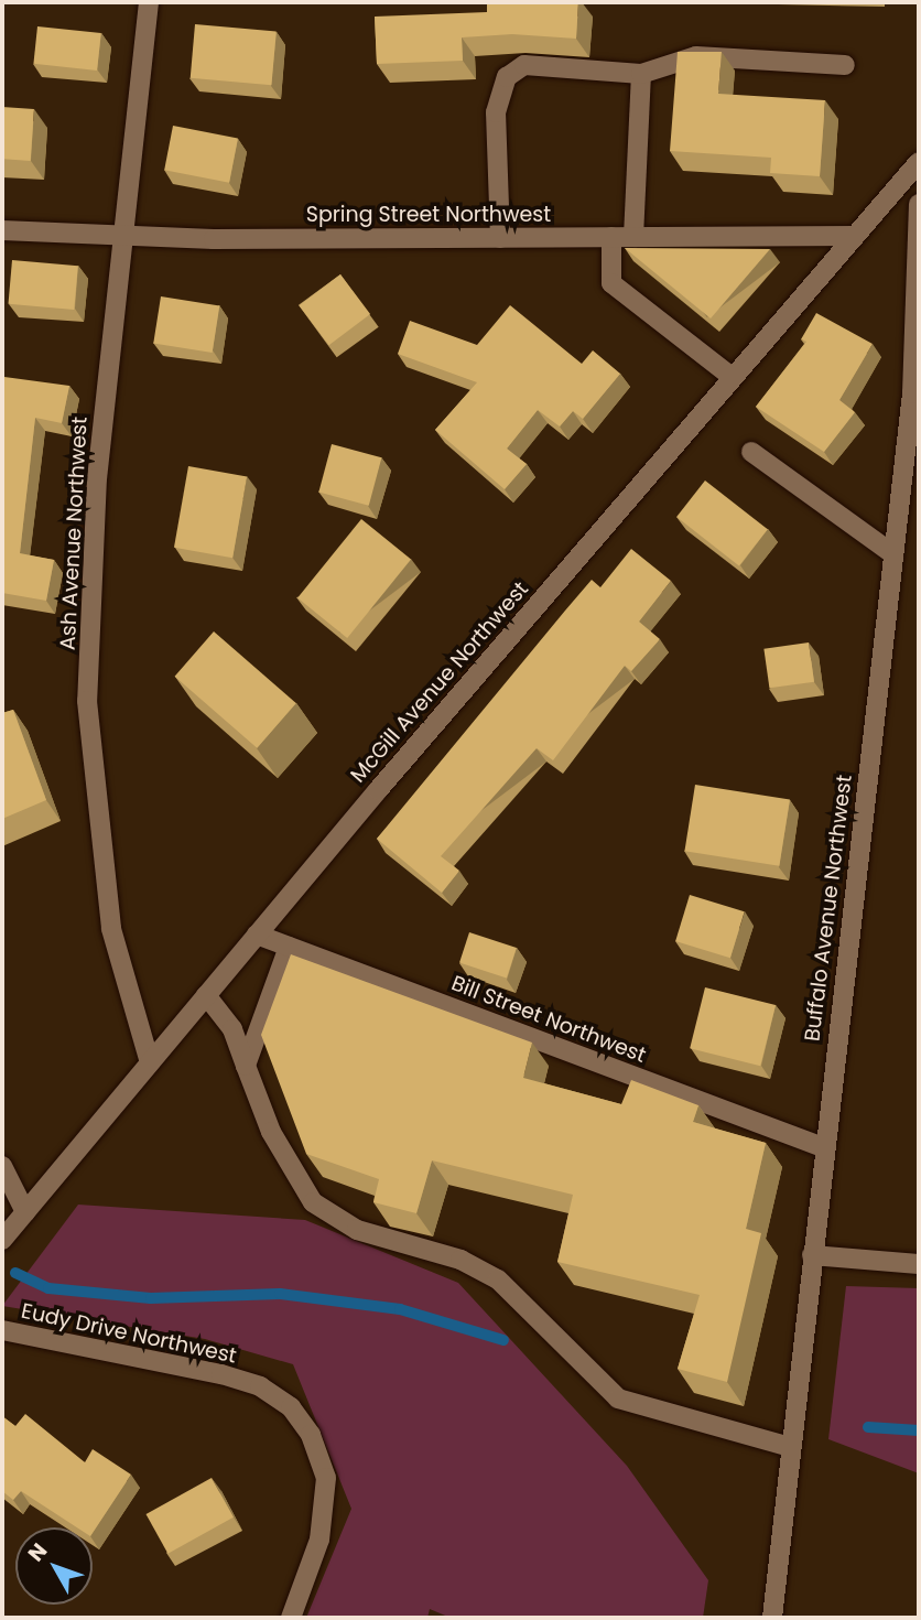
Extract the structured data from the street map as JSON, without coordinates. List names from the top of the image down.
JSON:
{
  "streets": {
    "street": [
      "Spring Street Northwest",
      "Ash Avenue Northwest",
      "McGill Avenue Northwest",
      "Buffalo Avenue Northwest",
      "Bill Street Northwest",
      "Eudy Drive Northwest"
    ]
  },
  "crossings": [
    ["Spring Street Northwest", "Ash Avenue Northwest"],
    ["Spring Street Northwest", "McGill Avenue Northwest"],
    ["Ash Avenue Northwest", "McGill Avenue Northwest"],
    ["McGill Avenue Northwest", "Bill Street Northwest"],
    ["Buffalo Avenue Northwest", "Bill Street Northwest"]
  ],
  "north": "top left"
}
